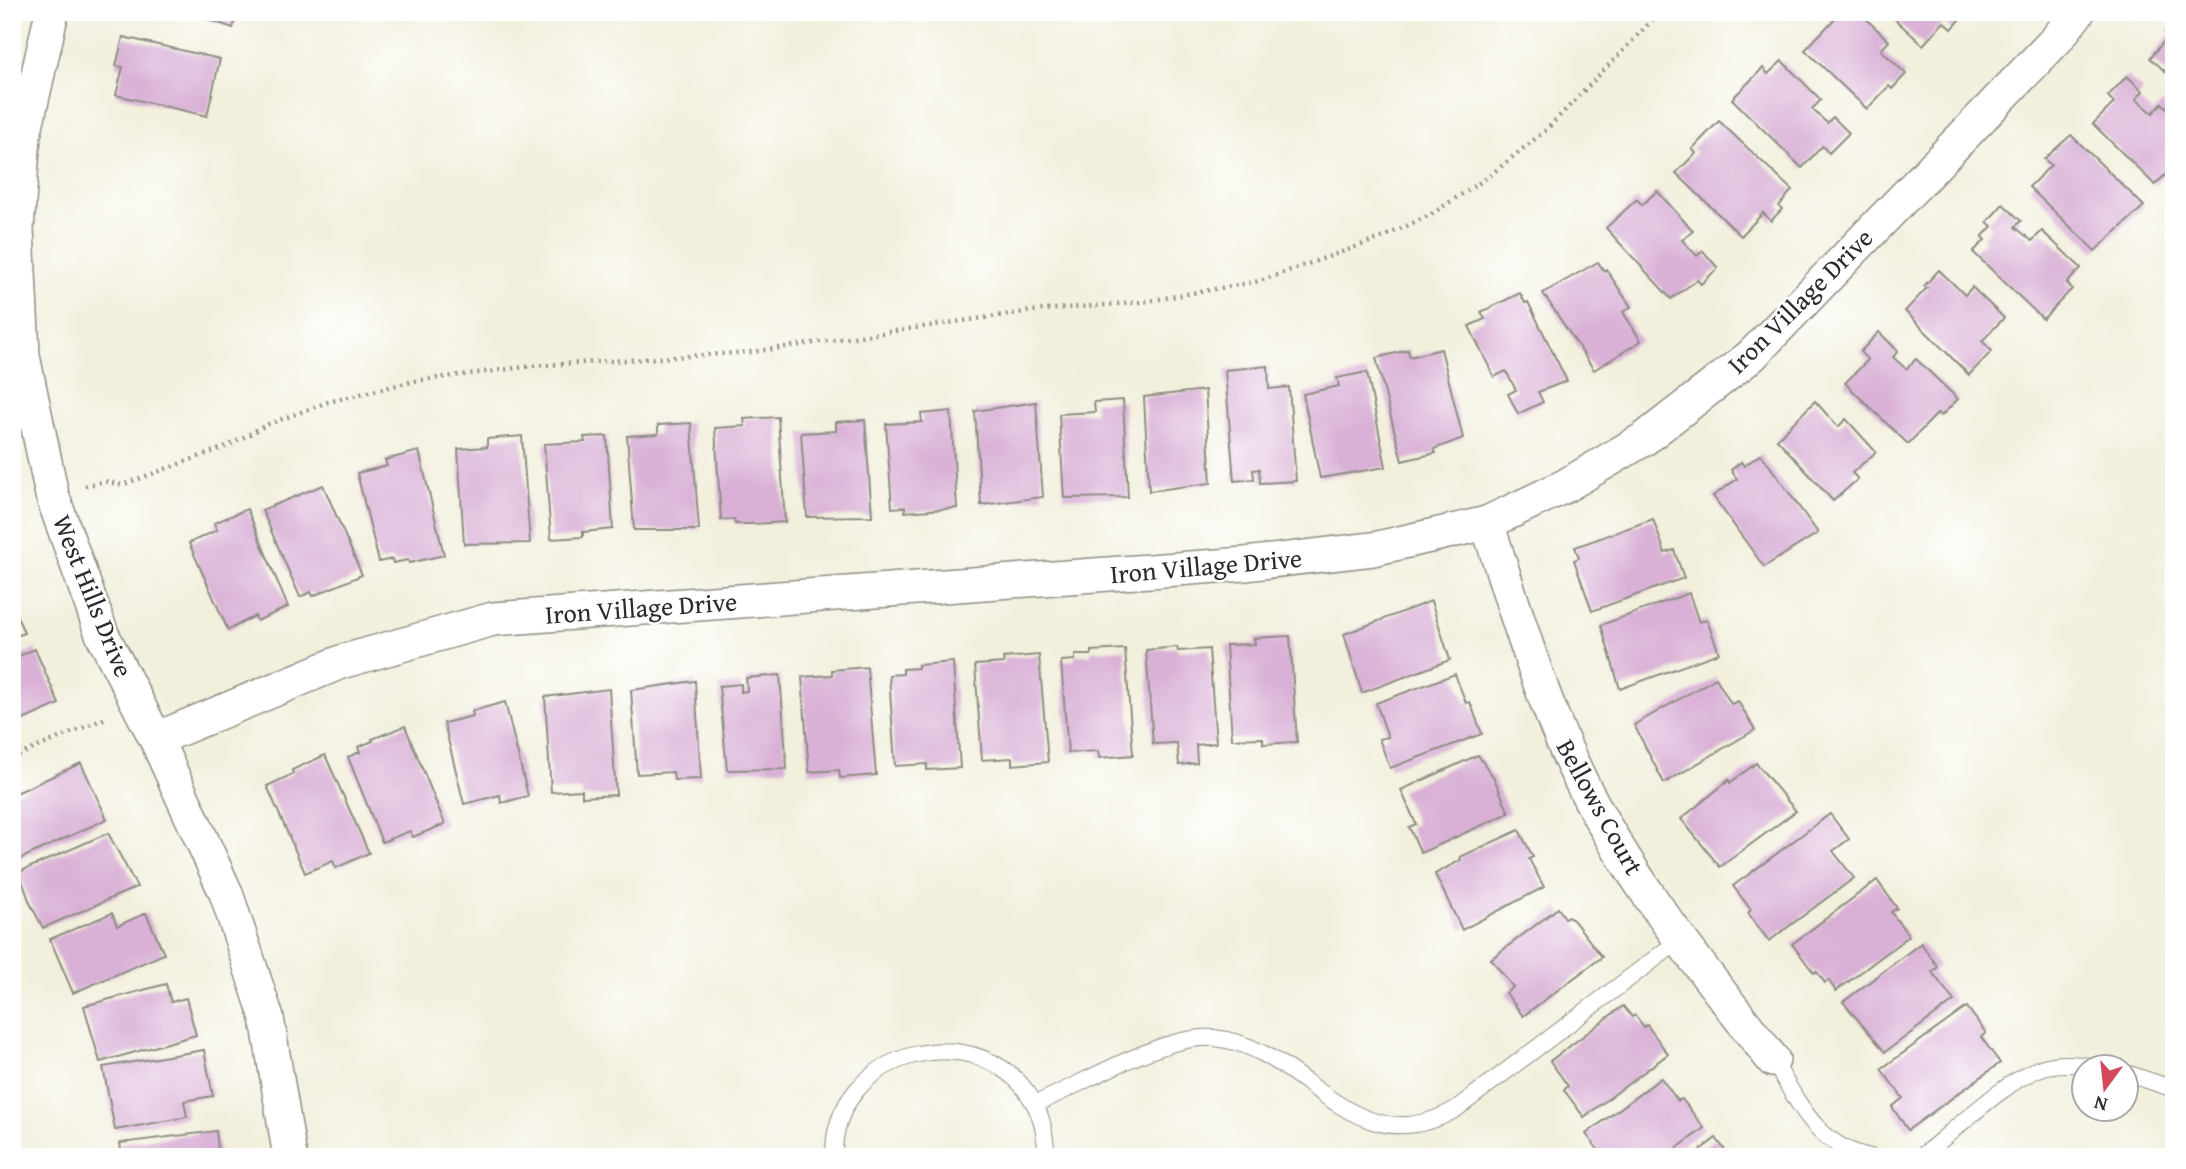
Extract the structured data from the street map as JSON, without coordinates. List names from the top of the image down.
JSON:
{
  "streets": {
    "street": ["Iron Village Drive", "West Hills Drive", "Bellows Court"]
  },
  "crossings": [
    ["Iron Village Drive", "West Hills Drive"],
    ["Iron Village Drive", "Bellows Court"]
  ],
  "north": "bottom"
}
